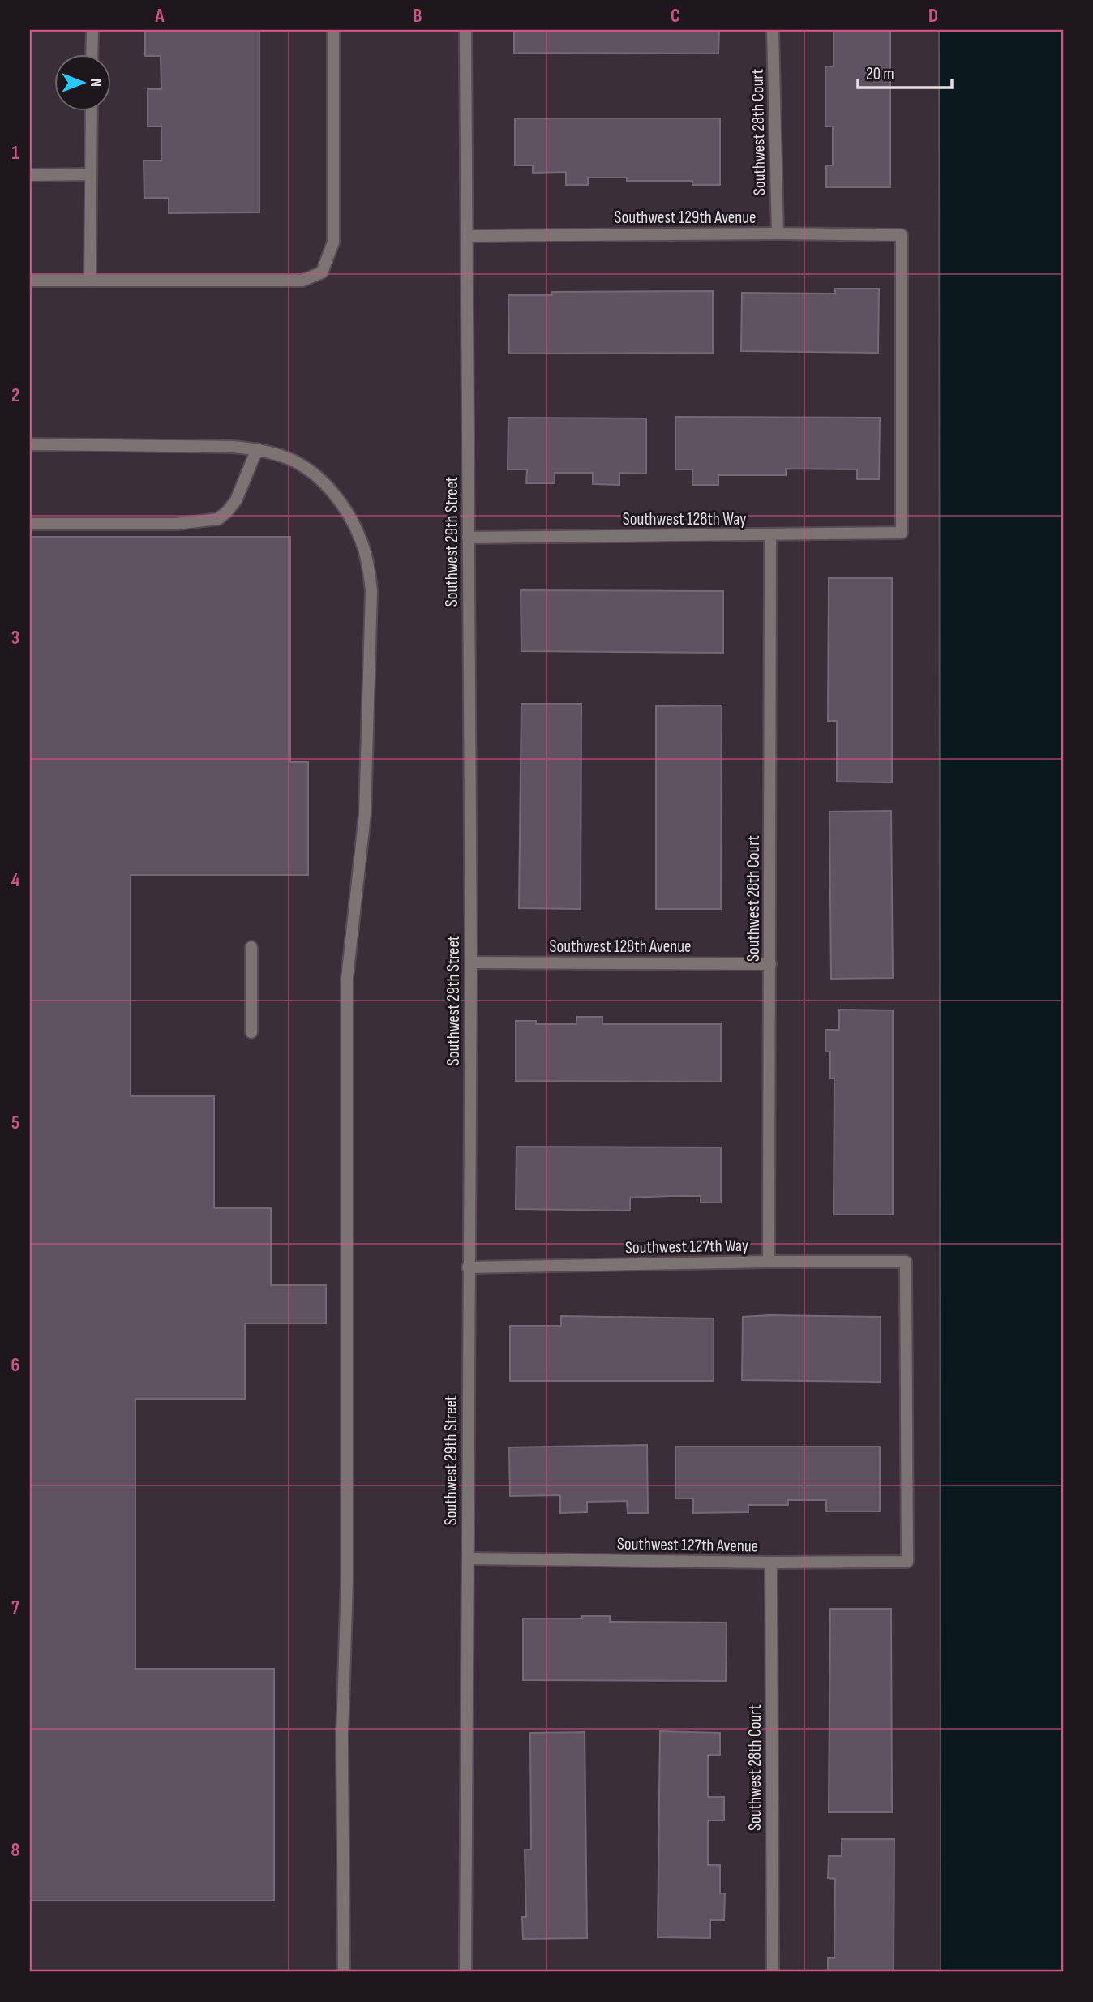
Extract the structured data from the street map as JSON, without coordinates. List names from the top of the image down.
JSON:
{
  "streets": {
    "street": [
      "Southwest 28th Court",
      "Southwest 129th Avenue",
      "Southwest 128th Way",
      "Southwest 29th Street",
      "Southwest 128th Avenue",
      "Southwest 127th Way",
      "Southwest 127th Avenue"
    ]
  },
  "crossings": [
    ["Southwest 28th Court", "Southwest 129th Avenue"],
    ["Southwest 28th Court", "Southwest 128th Way"],
    ["Southwest 28th Court", "Southwest 128th Avenue"],
    ["Southwest 28th Court", "Southwest 127th Way"],
    ["Southwest 28th Court", "Southwest 127th Avenue"],
    ["Southwest 129th Avenue", "Southwest 128th Way"],
    ["Southwest 129th Avenue", "Southwest 29th Street"],
    ["Southwest 128th Way", "Southwest 29th Street"],
    ["Southwest 29th Street", "Southwest 128th Avenue"],
    ["Southwest 29th Street", "Southwest 127th Way"],
    ["Southwest 29th Street", "Southwest 127th Avenue"],
    ["Southwest 127th Way", "Southwest 127th Avenue"]
  ],
  "scale_bar": "20 m",
  "north": "right",
  "grid": {
    "columns": [
      "A",
      "B",
      "C",
      "D"
    ],
    "rows": [
      "1",
      "2",
      "3",
      "4",
      "5",
      "6",
      "7",
      "8"
    ]
  }
}
